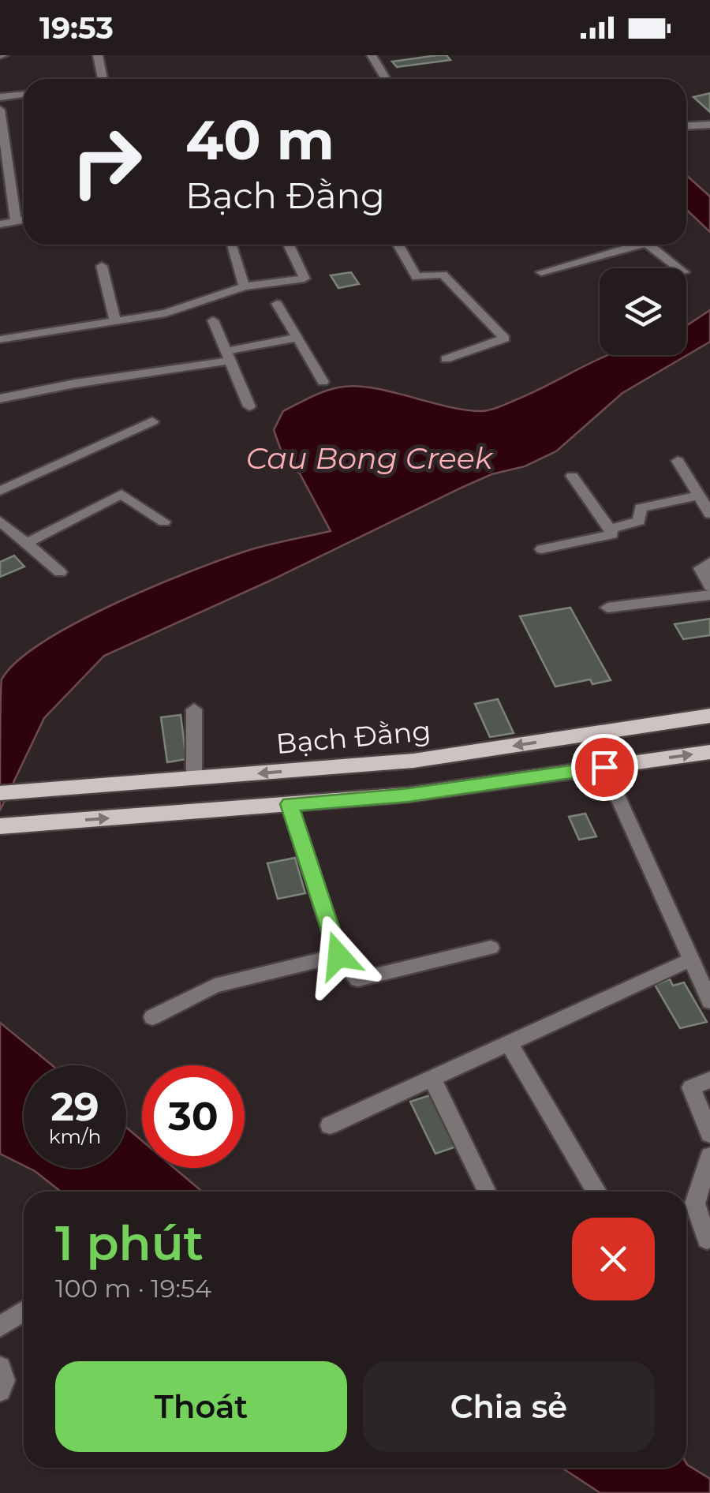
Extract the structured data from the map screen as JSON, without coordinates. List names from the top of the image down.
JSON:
{
  "streets": {
    "main road": ["Bạch Đằng"]
  },
  "water": ["Cau Bong Creek"],
  "page": {
    "status": "19:53",
    "turn": ["40 m", "Bạch Đằng"],
    "speed": "29 km/h",
    "limit": "30",
    "heading": ["1 phút", "100 m · 19:54"],
    "buttons": ["Thoát", "Chia sẻ"]
  }
}
